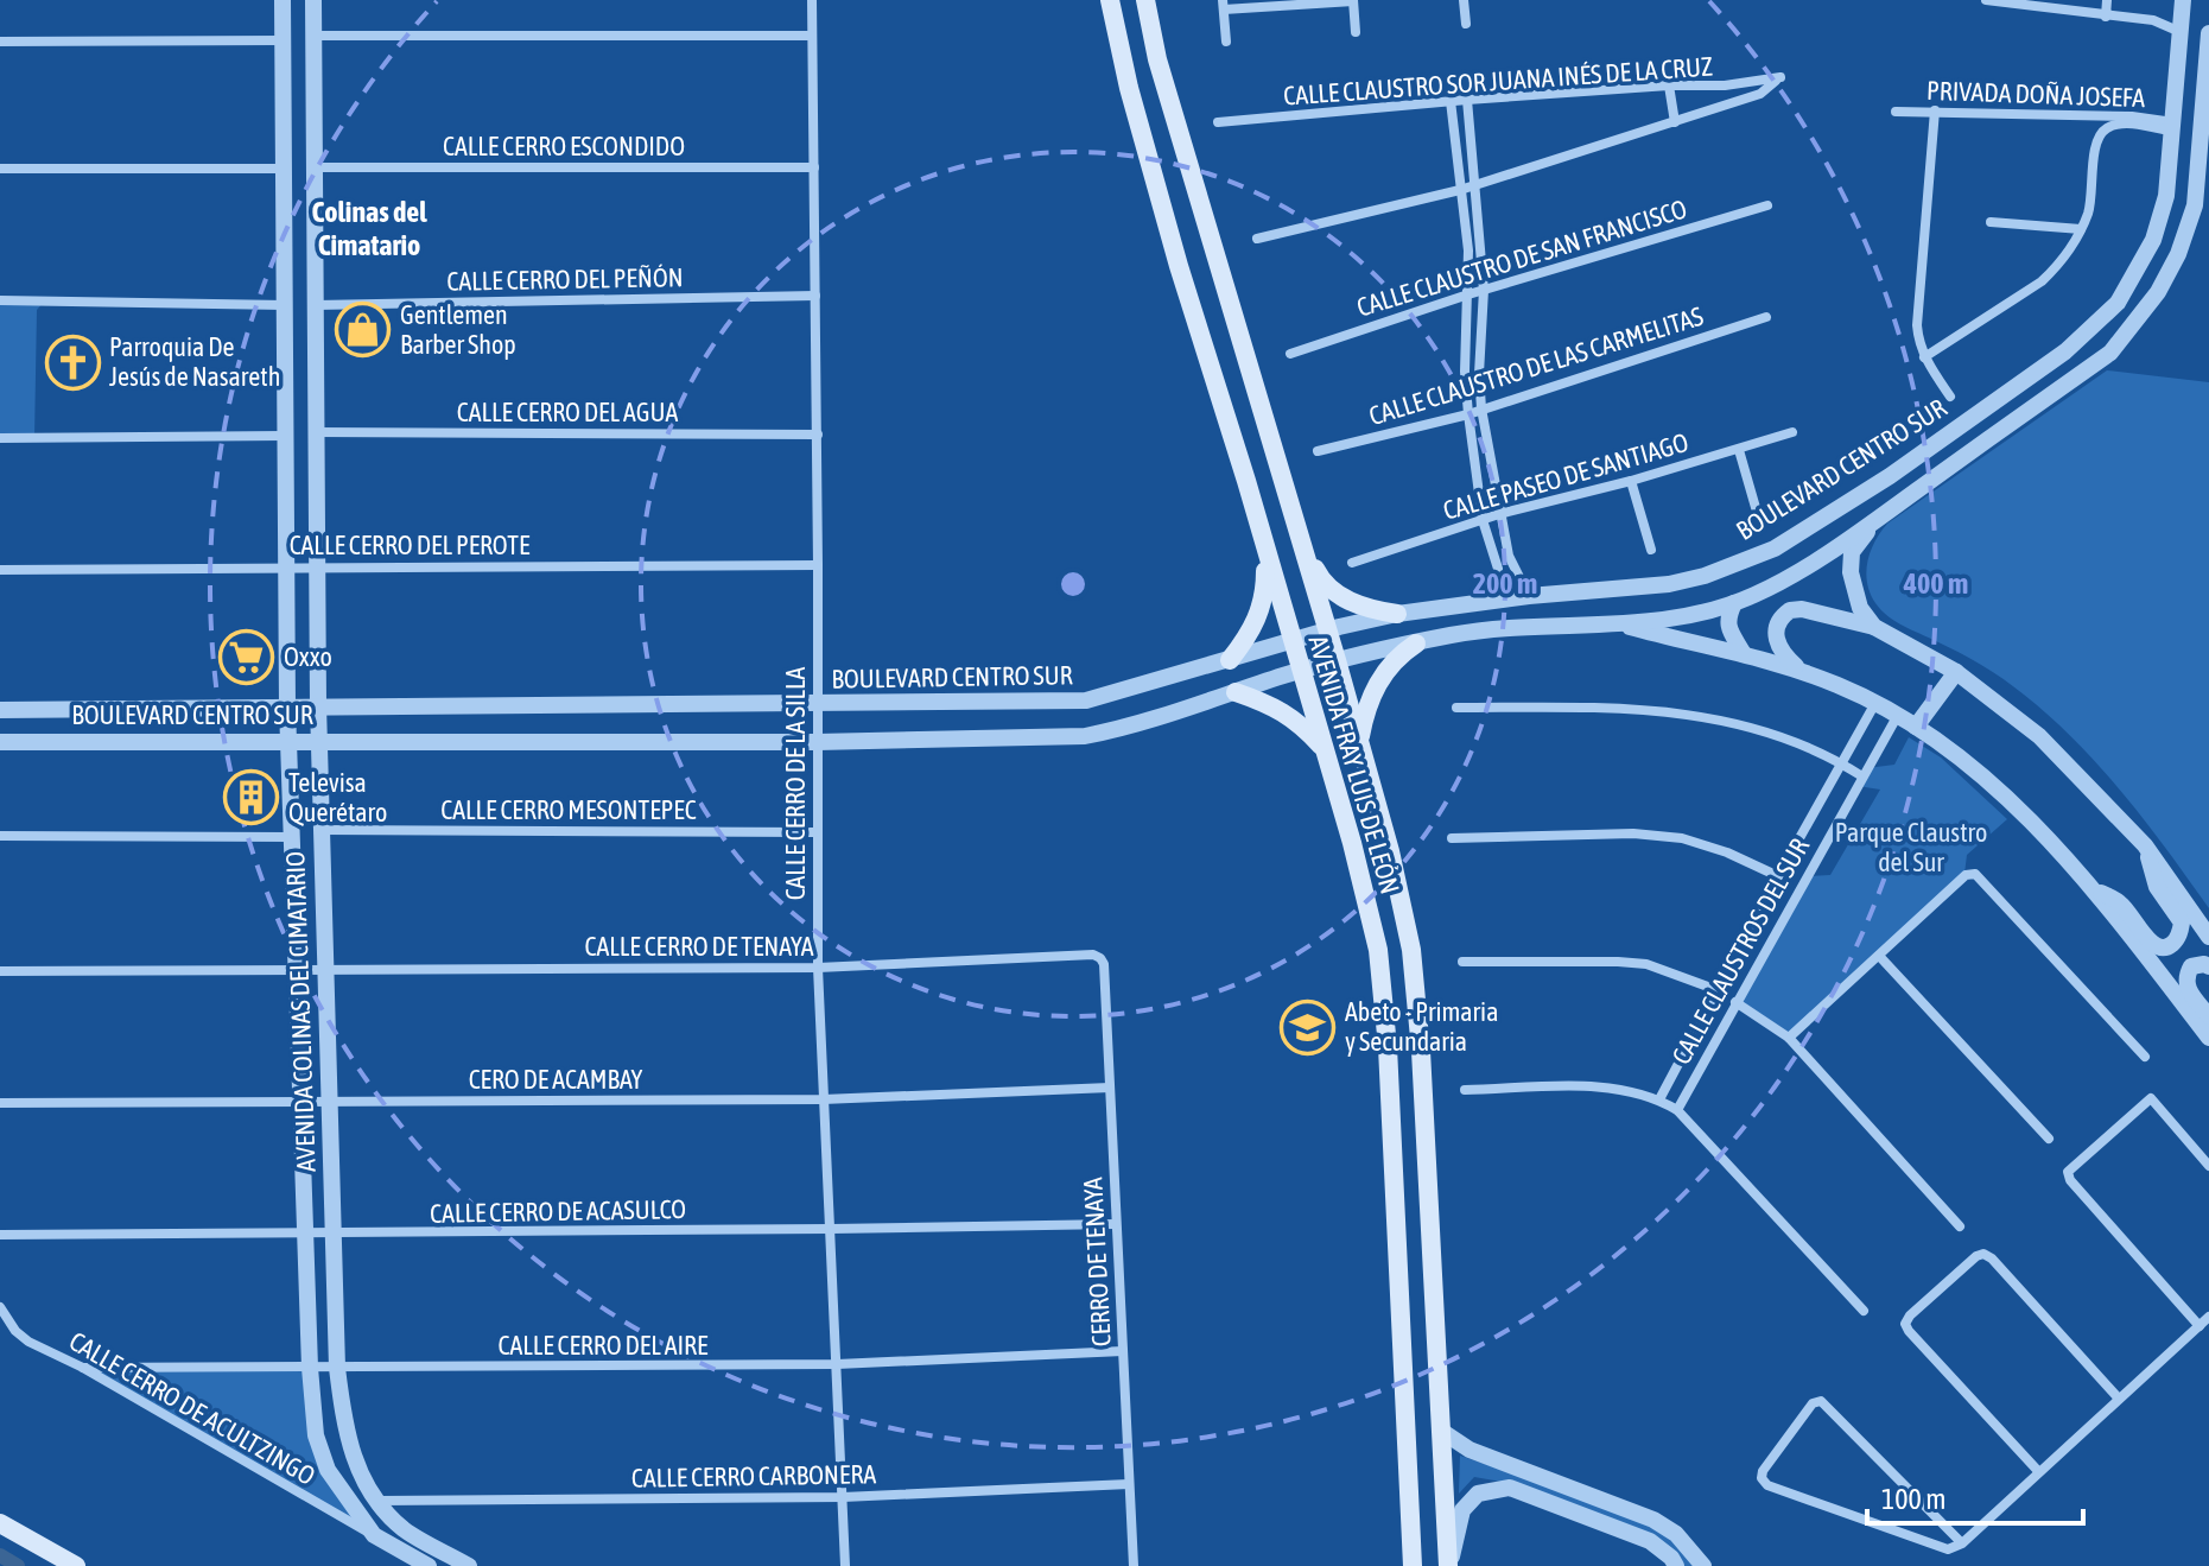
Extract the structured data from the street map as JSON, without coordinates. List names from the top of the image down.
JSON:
{
  "streets": {
    "main road": ["AVENIDA FRAY LUIS DE LEÓN"],
    "street": [
      "CALLE CLAUSTRO SOR JUANA INÉS DE LA CRUZ",
      "PRIVADA DOÑA JOSEFA",
      "CALLE CERRO ESCONDIDO",
      "CALLE CLAUSTRO DE SAN FRANCISCO",
      "CALLE CERRO DEL PEÑÓN",
      "CALLE CLAUSTRO DE LAS CARMELITAS",
      "CALLE CERRO DEL AGUA",
      "BOULEVARD CENTRO SUR",
      "CALLE PASEO DE SANTIAGO",
      "CALLE CERRO DEL PEROTE",
      "CALLE CERRO DE LA SILLA",
      "CALLE CERRO MESONTEPEC",
      "CALLE CERRO DE TENAYA",
      "CALLE CLAUSTROS DEL SUR",
      "AVENIDA COLINAS DEL CIMATARIO",
      "CERO DE ACAMBAY",
      "CALLE CERRO DE ACASULCO",
      "CERRO DE TENAYA",
      "CALLE CERRO DEL AIRE",
      "CALLE CERRO DE ACULTZINGO",
      "CALLE CERRO CARBONERA"
    ]
  },
  "crossings": [
    ["PRIVADA DOÑA JOSEFA", "BOULEVARD CENTRO SUR"],
    ["CALLE CERRO ESCONDIDO", "CALLE CERRO DE LA SILLA"],
    ["CALLE CERRO ESCONDIDO", "AVENIDA COLINAS DEL CIMATARIO"],
    ["CALLE CERRO DEL PEÑÓN", "CALLE CERRO DE LA SILLA"],
    ["CALLE CERRO DEL PEÑÓN", "AVENIDA COLINAS DEL CIMATARIO"],
    ["CALLE CERRO DEL AGUA", "CALLE CERRO DE LA SILLA"],
    ["CALLE CERRO DEL AGUA", "AVENIDA COLINAS DEL CIMATARIO"],
    ["BOULEVARD CENTRO SUR", "AVENIDA FRAY LUIS DE LEÓN"],
    ["BOULEVARD CENTRO SUR", "CALLE CERRO DE LA SILLA"],
    ["BOULEVARD CENTRO SUR", "AVENIDA COLINAS DEL CIMATARIO"],
    ["CALLE CERRO DEL PEROTE", "CALLE CERRO DE LA SILLA"],
    ["CALLE CERRO DEL PEROTE", "AVENIDA COLINAS DEL CIMATARIO"],
    ["CALLE CERRO DE LA SILLA", "CALLE CERRO MESONTEPEC"],
    ["CALLE CERRO DE LA SILLA", "CALLE CERRO DE TENAYA"],
    ["CALLE CERRO DE LA SILLA", "CERO DE ACAMBAY"],
    ["CALLE CERRO DE LA SILLA", "CALLE CERRO DE ACASULCO"],
    ["CALLE CERRO DE LA SILLA", "CALLE CERRO DEL AIRE"],
    ["CALLE CERRO DE LA SILLA", "CALLE CERRO CARBONERA"],
    ["CALLE CERRO MESONTEPEC", "AVENIDA COLINAS DEL CIMATARIO"],
    ["CALLE CERRO DE TENAYA", "AVENIDA COLINAS DEL CIMATARIO"],
    ["CALLE CERRO DE TENAYA", "CERRO DE TENAYA"],
    ["AVENIDA COLINAS DEL CIMATARIO", "CERO DE ACAMBAY"],
    ["AVENIDA COLINAS DEL CIMATARIO", "CALLE CERRO DE ACASULCO"],
    ["AVENIDA COLINAS DEL CIMATARIO", "CALLE CERRO DEL AIRE"],
    ["AVENIDA COLINAS DEL CIMATARIO", "CALLE CERRO DE ACULTZINGO"],
    ["AVENIDA COLINAS DEL CIMATARIO", "CALLE CERRO CARBONERA"],
    ["CERO DE ACAMBAY", "CERRO DE TENAYA"],
    ["CALLE CERRO DE ACASULCO", "CERRO DE TENAYA"],
    ["CERRO DE TENAYA", "CALLE CERRO DEL AIRE"],
    ["CERRO DE TENAYA", "CALLE CERRO CARBONERA"],
    ["CALLE CERRO DEL AIRE", "CALLE CERRO DE ACULTZINGO"]
  ],
  "districts": ["Colinas del Cimatario"],
  "parks": ["Parque Claustro del Sur"],
  "places": {
    "shop": ["Gentlemen Barber Shop"],
    "church": ["Parroquia De Jesús de Nasareth"],
    "supermarket": ["Oxxo"],
    "building": ["Televisa Querétaro"],
    "school or university": ["Abeto - Primaria y Secundaria"]
  },
  "scale_bar": "100 m",
  "rings": ["200 m", "400 m"]
}
